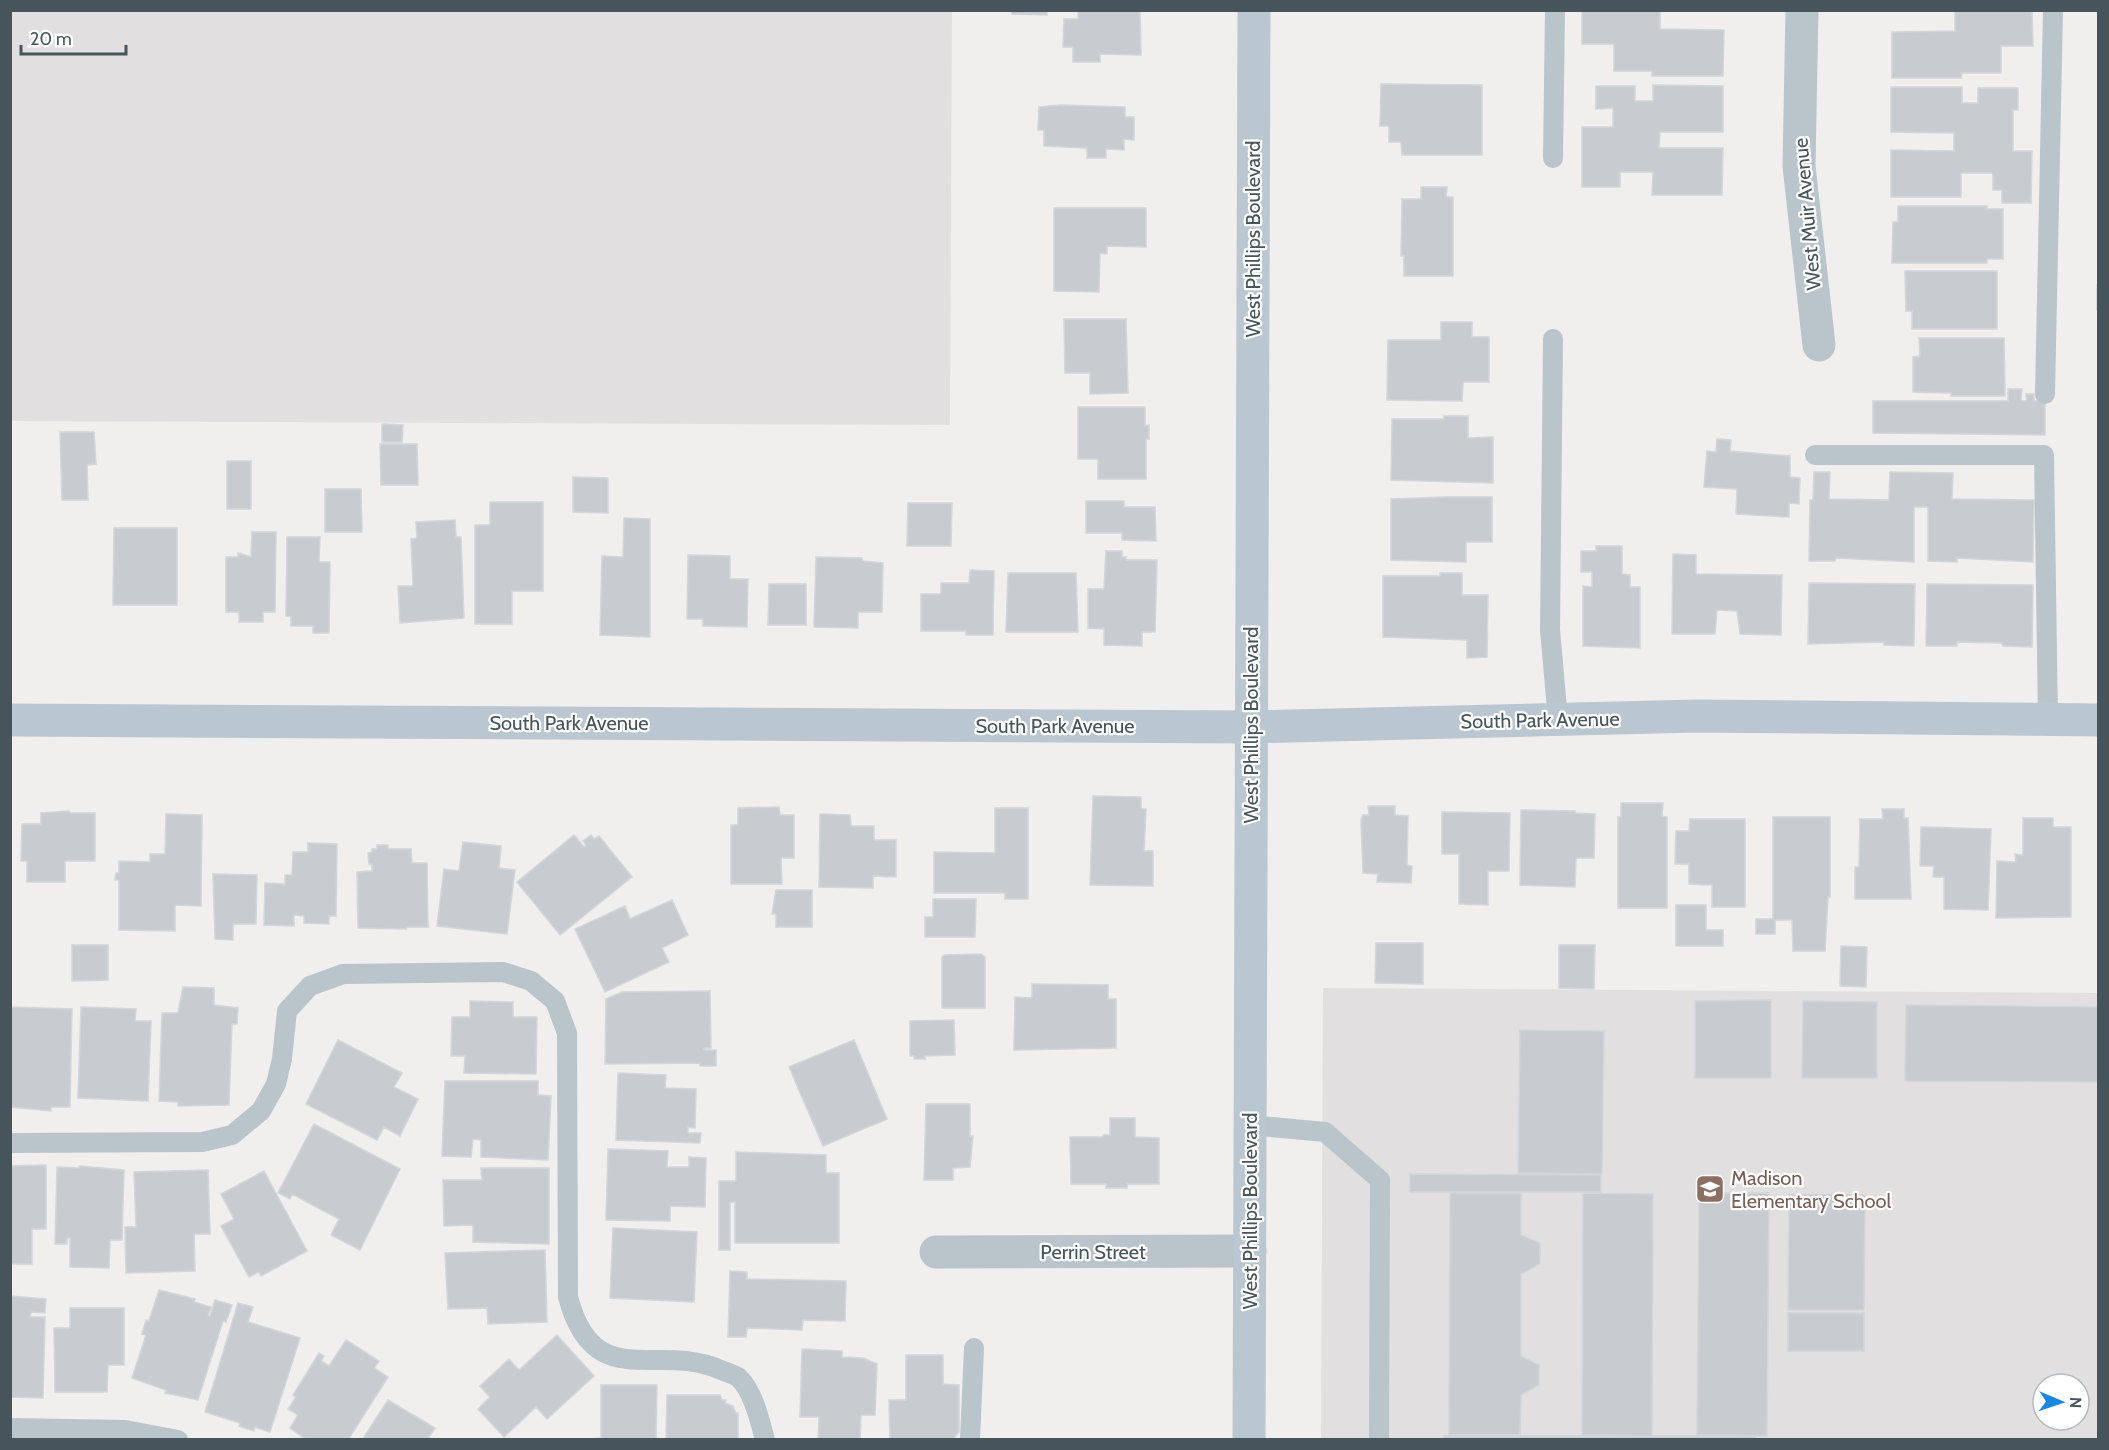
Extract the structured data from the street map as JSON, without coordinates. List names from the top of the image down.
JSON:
{
  "streets": {
    "street": [
      "West Muir Avenue",
      "West Phillips Boulevard",
      "South Park Avenue",
      "Perrin Street"
    ]
  },
  "crossings": [
    ["West Phillips Boulevard", "South Park Avenue"],
    ["West Phillips Boulevard", "Perrin Street"]
  ],
  "places": {
    "school or university": ["Madison Elementary School"]
  },
  "scale_bar": "20 m",
  "north": "right"
}
